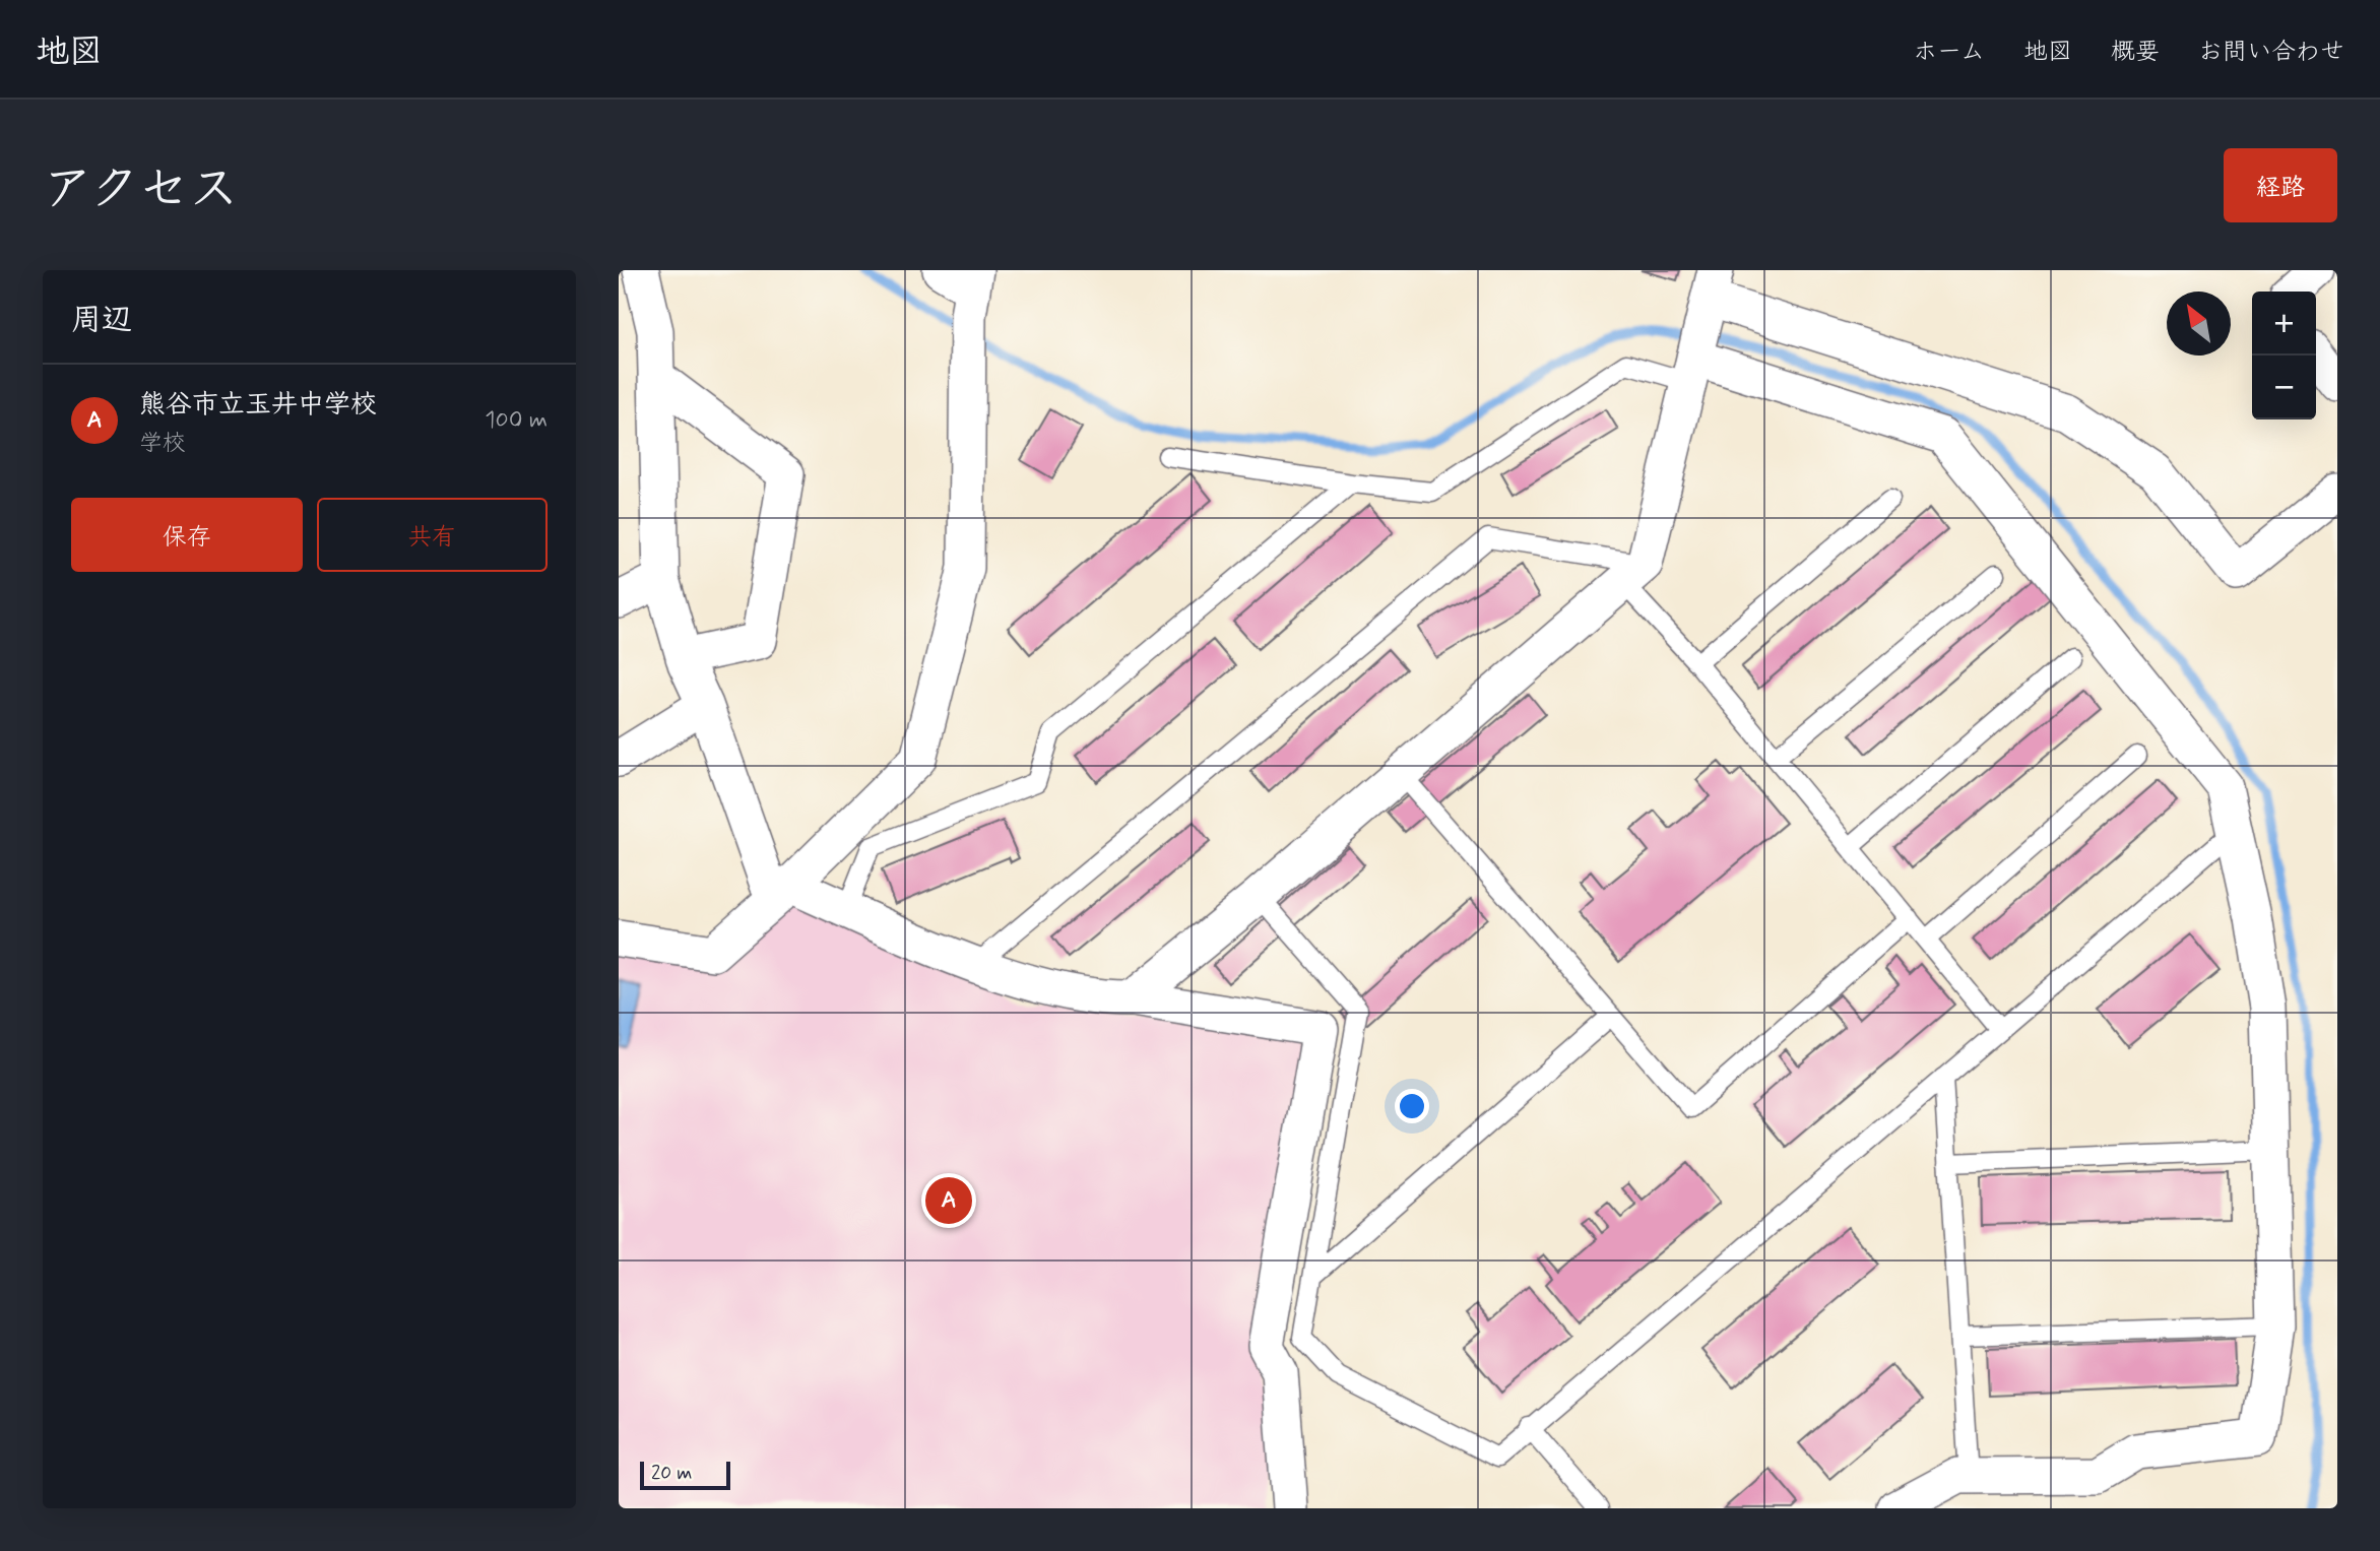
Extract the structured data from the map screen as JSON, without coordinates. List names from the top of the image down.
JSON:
{
  "scale_bar": "20 m",
  "north": "top left",
  "page": {
    "header": "地図",
    "nav": [
      "ホーム",
      "地図",
      "概要",
      "お問い合わせ"
    ],
    "title": "アクセス",
    "buttons": [
      "経路",
      ["保存", "共有"]
    ],
    "heading": "周辺",
    "map_buttons": ["+", "−"],
    "list": [
      {
        "mark": "A",
        "name": "熊谷市立玉井中学校",
        "note": "学校",
        "value": "100 m"
      }
    ],
    "pins": "A",
    "scale": "20 m"
  }
}
